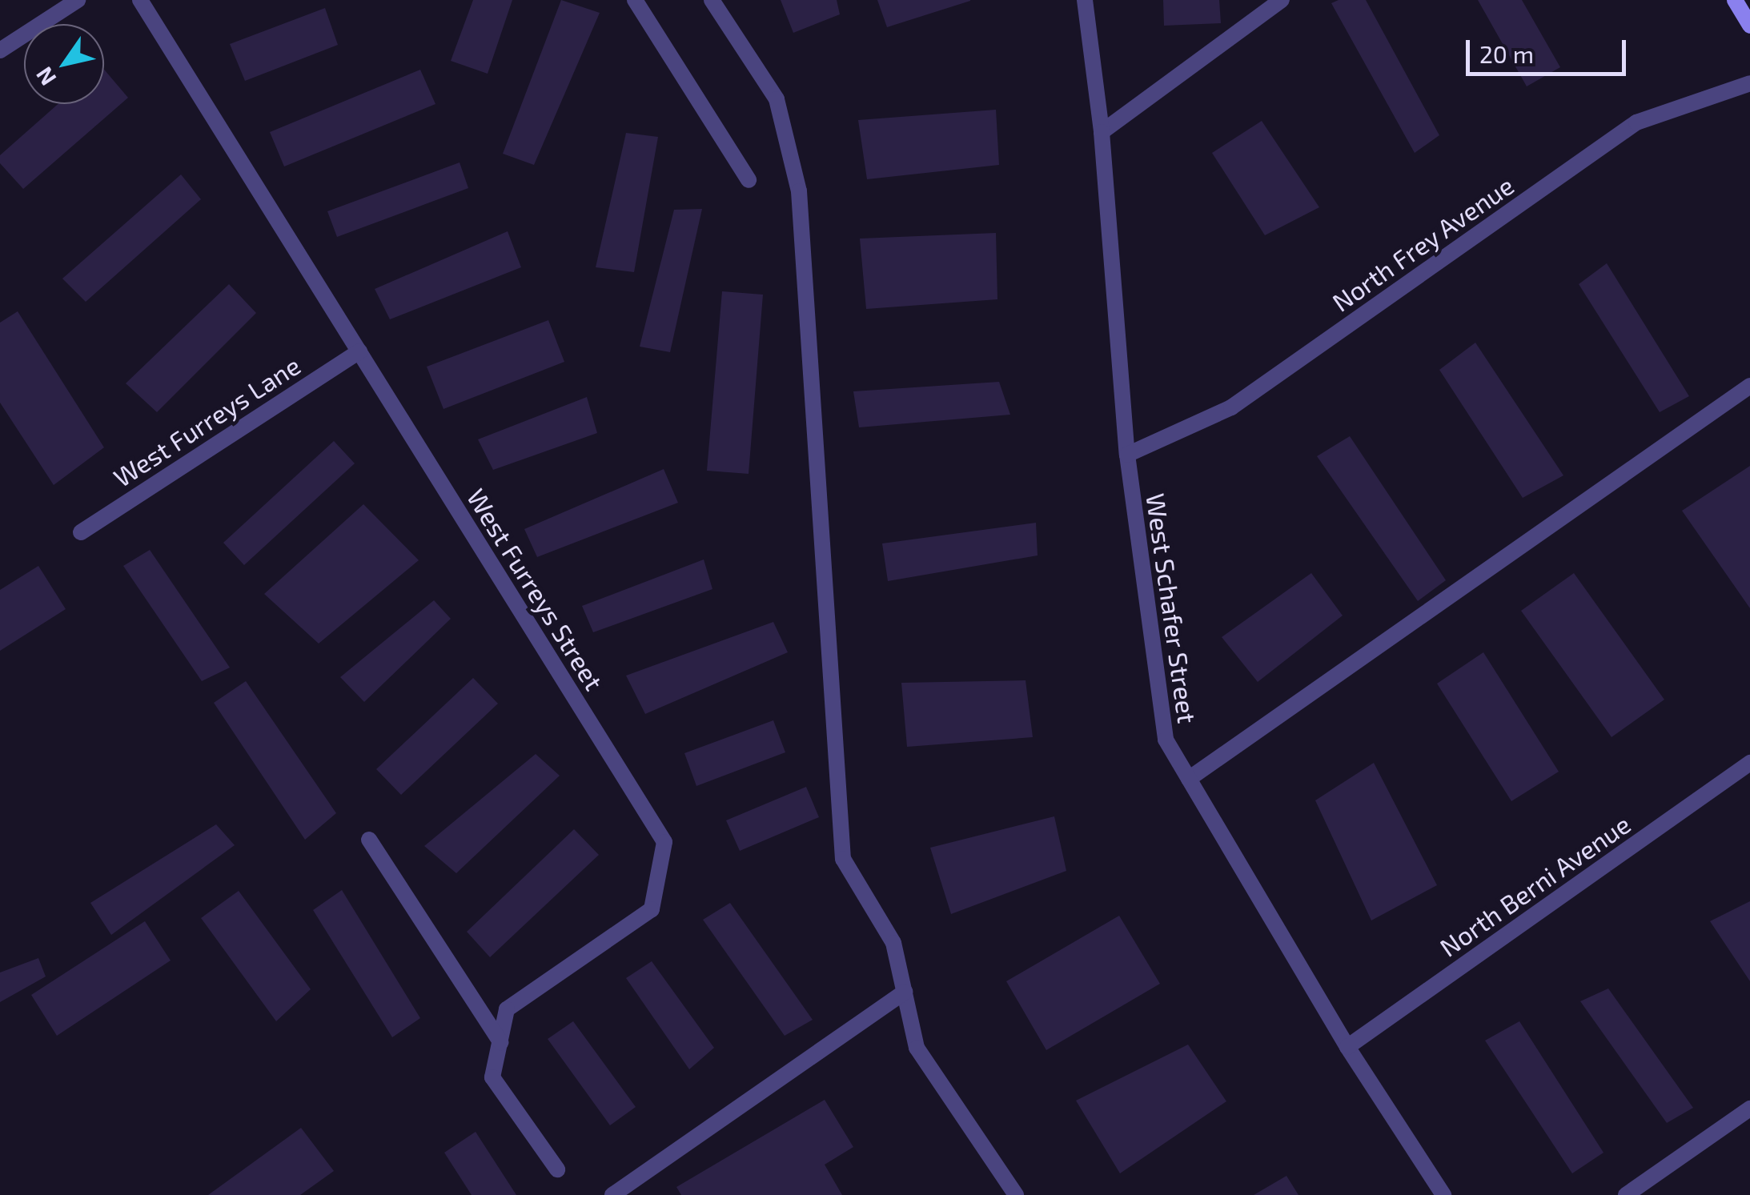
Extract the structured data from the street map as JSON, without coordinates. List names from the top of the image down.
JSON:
{
  "streets": {
    "street": [
      "North Frey Avenue",
      "West Furreys Lane",
      "West Furreys Street",
      "West Schafer Street",
      "North Berni Avenue"
    ]
  },
  "crossings": [
    ["North Frey Avenue", "West Schafer Street"],
    ["West Furreys Lane", "West Furreys Street"],
    ["West Schafer Street", "North Berni Avenue"]
  ],
  "scale_bar": "20 m",
  "north": "bottom left"
}
